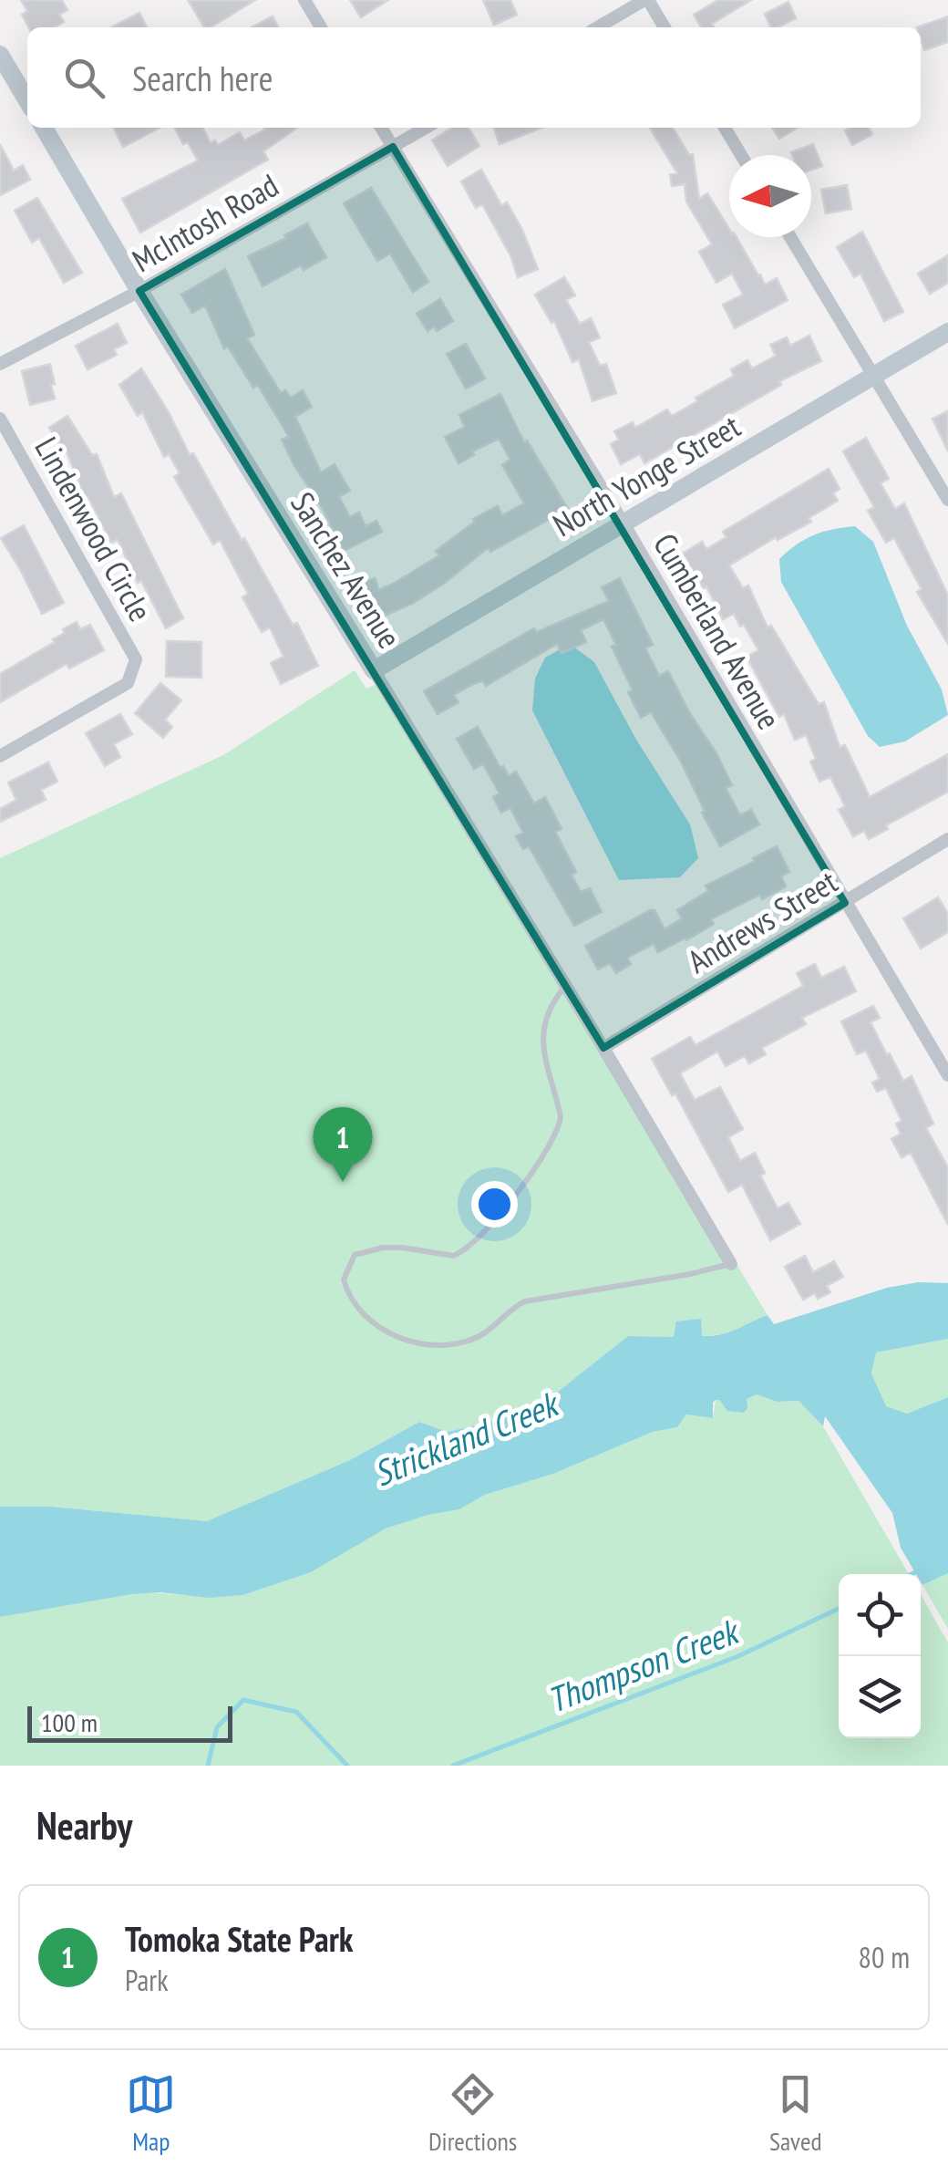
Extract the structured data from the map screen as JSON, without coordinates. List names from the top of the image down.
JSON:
{
  "streets": {
    "street": [
      "McIntosh Road",
      "North Yonge Street",
      "Lindenwood Circle",
      "Sanchez Avenue",
      "Cumberland Avenue",
      "Andrews Street"
    ]
  },
  "crossings": [
    ["McIntosh Road", "Sanchez Avenue"],
    ["McIntosh Road", "Cumberland Avenue"],
    ["North Yonge Street", "Sanchez Avenue"],
    ["North Yonge Street", "Cumberland Avenue"],
    ["Sanchez Avenue", "Andrews Street"],
    ["Cumberland Avenue", "Andrews Street"]
  ],
  "water": ["Strickland Creek", "Thompson Creek"],
  "scale_bar": "100 m",
  "north": "left",
  "page": {
    "search": "Search here",
    "pins": "1",
    "scale": "100 m",
    "heading": "Nearby",
    "list": [
      {
        "mark": "1",
        "name": "Tomoka State Park",
        "note": "Park",
        "value": "80 m"
      }
    ],
    "nav": ["Map", "Directions", "Saved"]
  }
}
